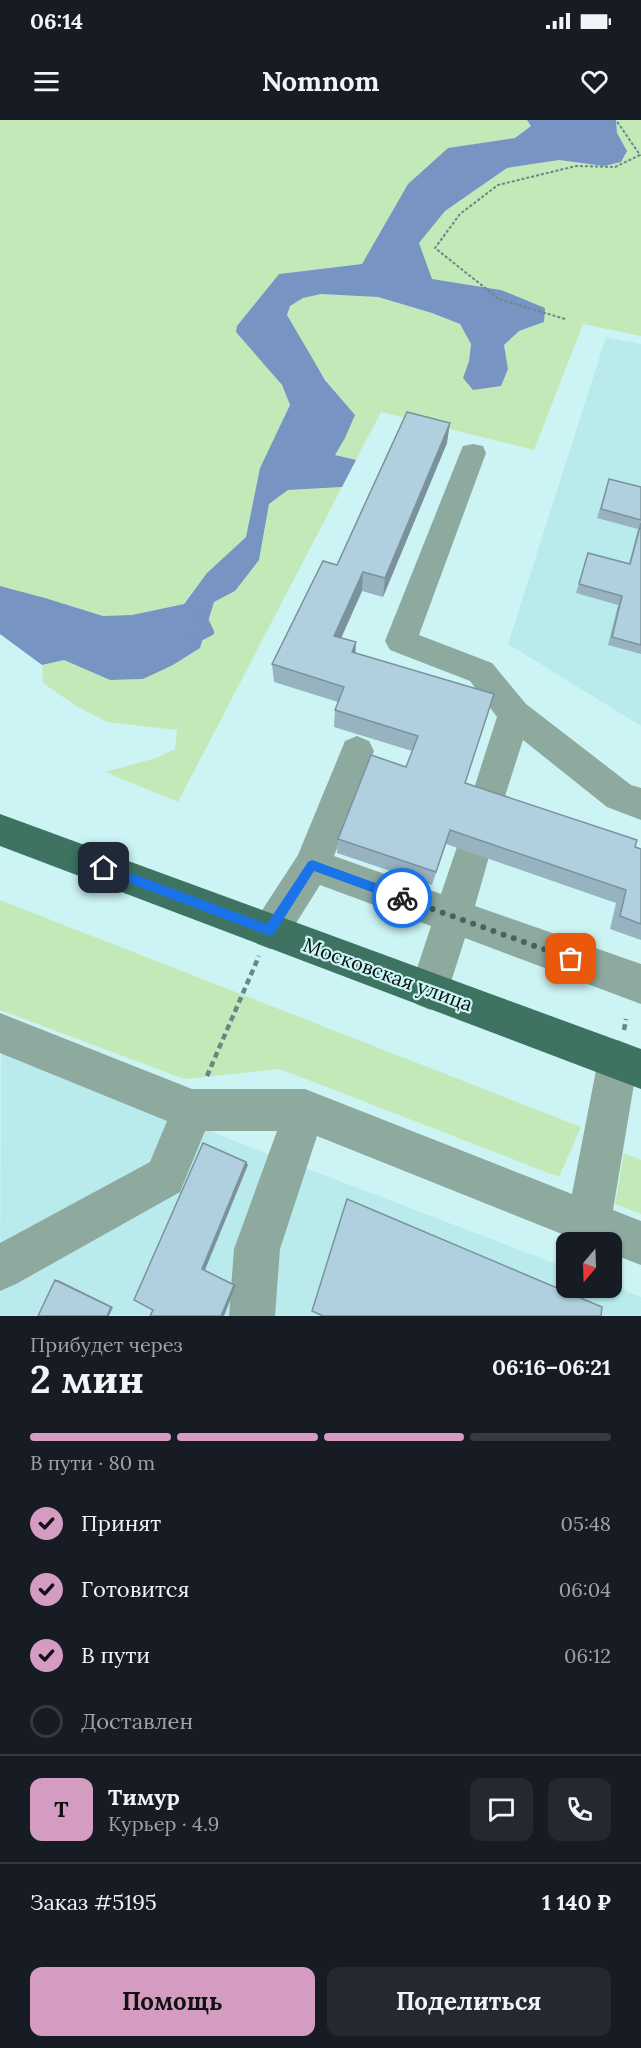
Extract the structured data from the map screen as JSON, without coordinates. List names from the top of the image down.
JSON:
{
  "streets": {
    "main road": ["Московская улица"]
  },
  "north": "bottom",
  "page": {
    "status": "06:14",
    "header": "Nomnom",
    "heading": ["2 мин", "Прибудет через", "06:16–06:21"],
    "panel": [
      "Тимур",
      "Курьер · 4.9",
      "Заказ #5195",
      "1 140 ₽"
    ],
    "bar": "В пути · 80 m",
    "list": [
      ["Принят", "05:48"],
      ["Готовится", "06:04"],
      ["В пути", "06:12"],
      "Доставлен"
    ],
    "round": "Т",
    "buttons": ["Помощь", "Поделиться"]
  }
}
